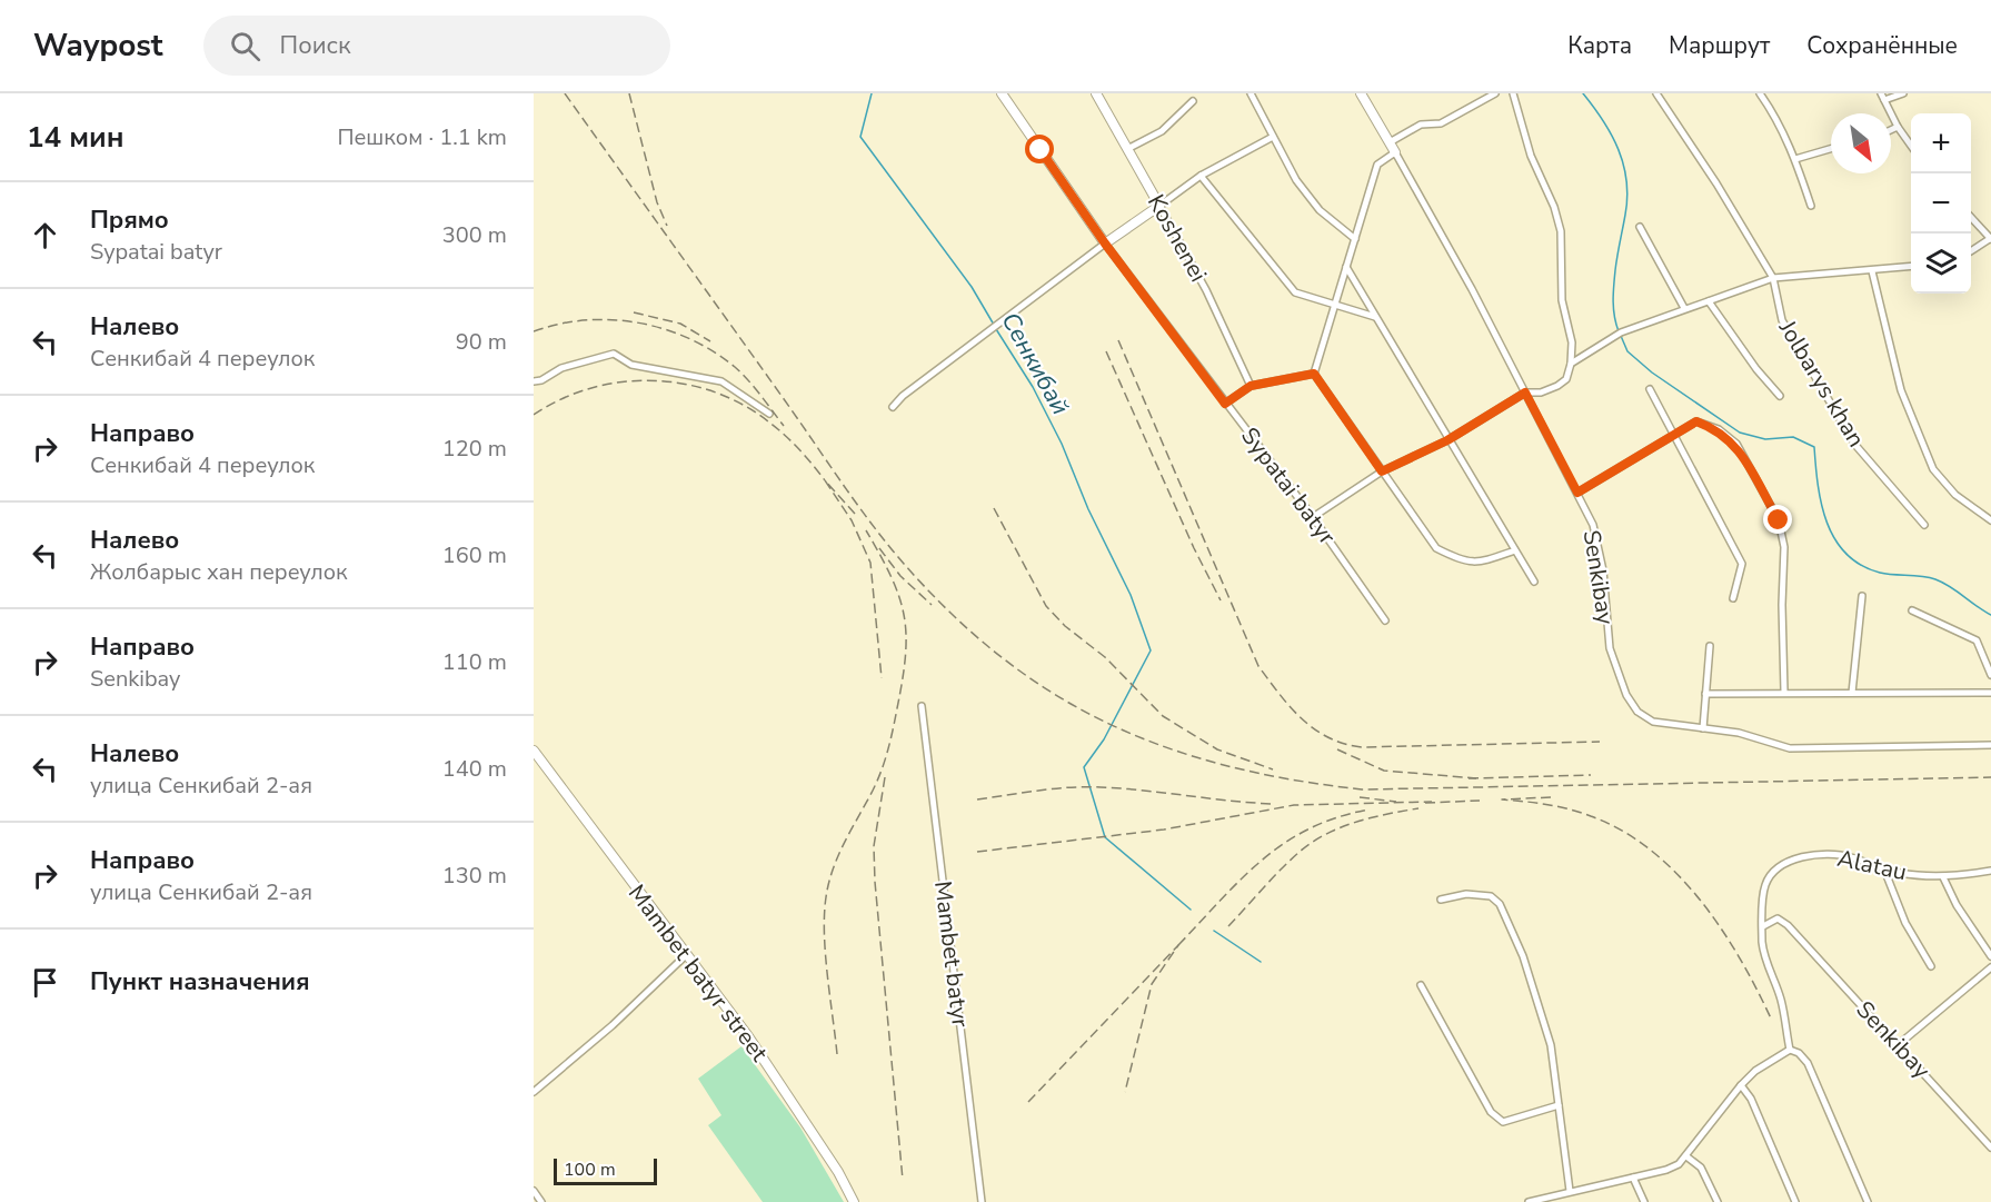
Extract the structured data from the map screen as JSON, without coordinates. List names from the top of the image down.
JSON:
{
  "streets": {
    "main road": [
      "Koshenei",
      "Sypatai batyr",
      "Senkibay",
      "Mambet batyr street"
    ],
    "street": ["Jolbarys khan", "Alatau", "Mambet batyr"]
  },
  "crossings": [
    ["Senkibay", "Alatau"]
  ],
  "water": ["Сенкибай"],
  "scale_bar": "100 m",
  "north": "bottom right",
  "page": {
    "header": "Waypost",
    "search": "Поиск",
    "nav": ["Карта", "Маршрут", "Сохранённые"],
    "heading": ["14 мин", "Пешком · 1.1 km"],
    "map_buttons": ["+", "−"],
    "list": [
      ["Прямо", "Sypatai batyr", "300 m"],
      ["Налево", "Сенкибай 4 переулок", "90 m"],
      ["Направо", "Сенкибай 4 переулок", "120 m"],
      ["Налево", "Жолбарыс хан переулок", "160 m"],
      ["Направо", "Senkibay", "110 m"],
      ["Налево", "улица Сенкибай 2-ая", "140 m"],
      ["Направо", "улица Сенкибай 2-ая", "130 m"],
      "Пункт назначения"
    ],
    "scale": "100 m"
  }
}
